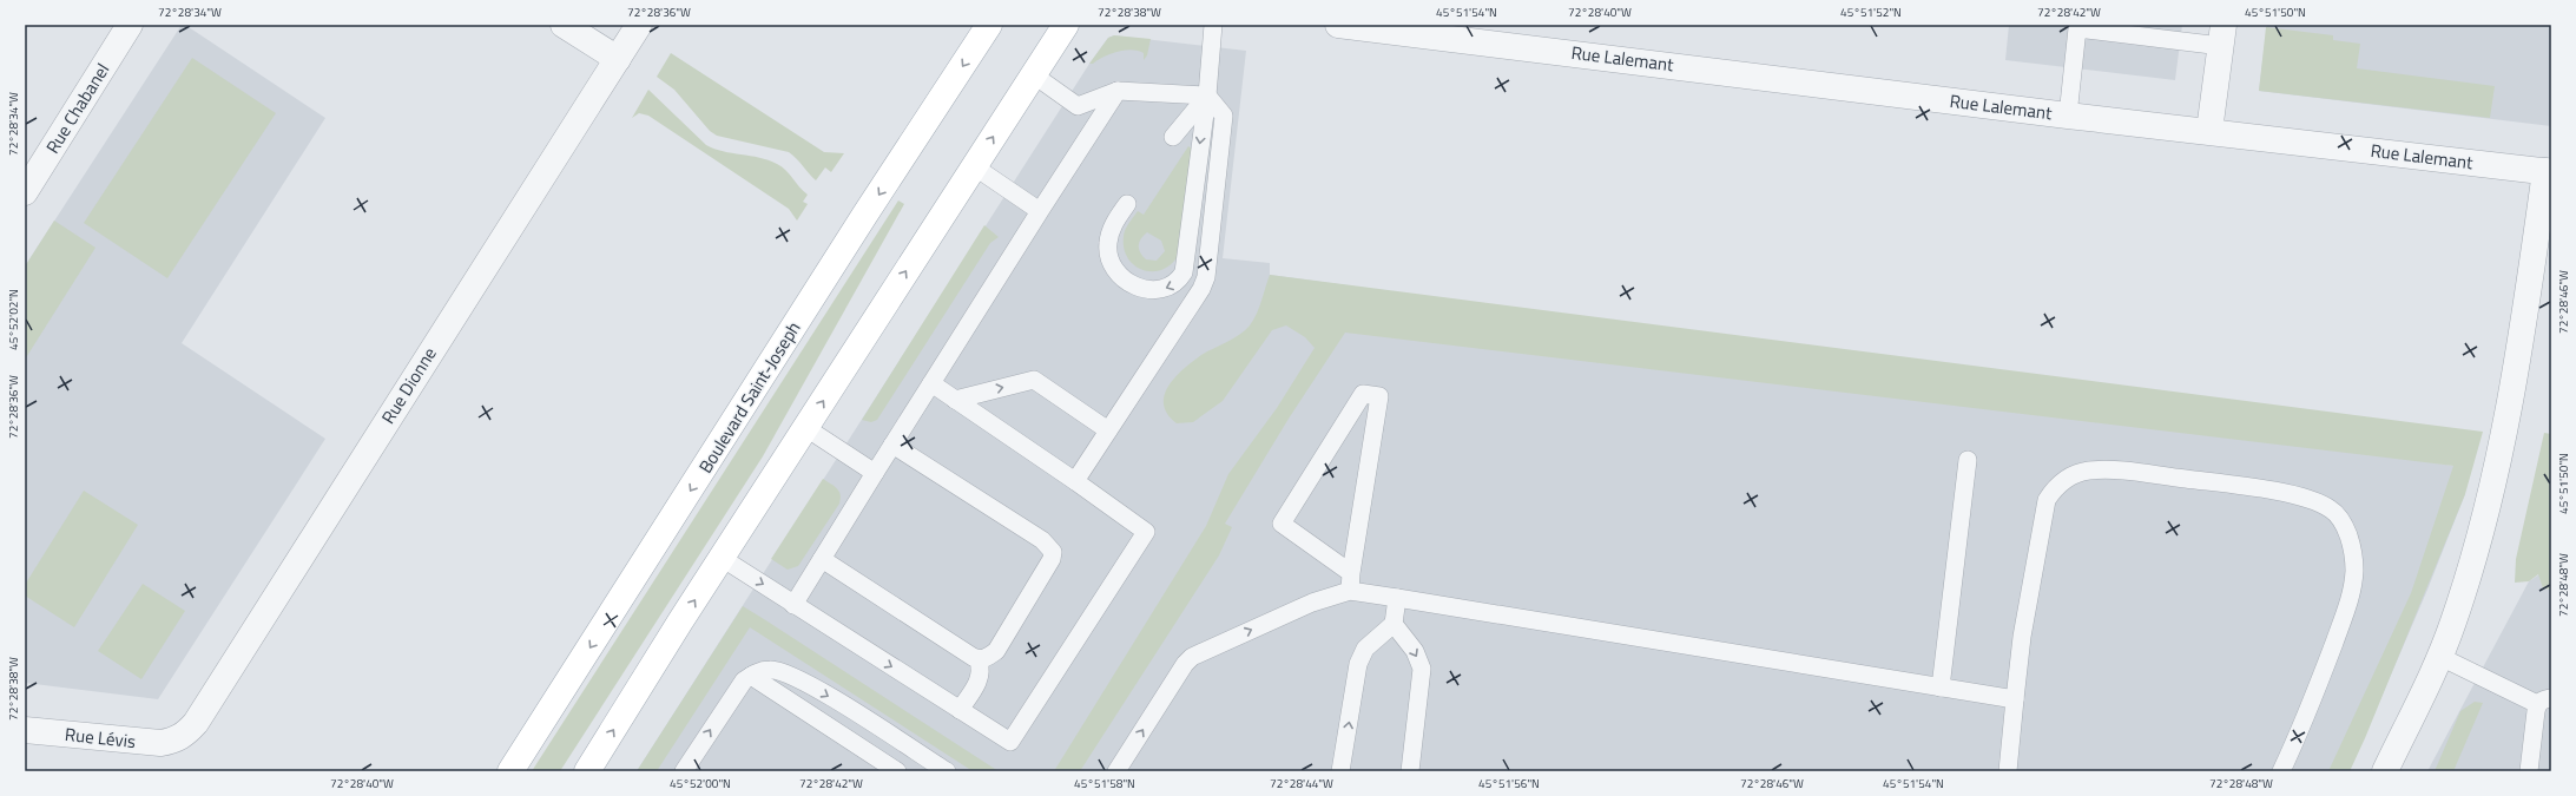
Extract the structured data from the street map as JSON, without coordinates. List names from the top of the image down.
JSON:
{
  "streets": {
    "main road": ["Boulevard Saint-Joseph"],
    "street": [
      "Rue Lalemant",
      "Rue Chabanel",
      "Rue Dionne",
      "Rue Lévis"
    ]
  },
  "crossings": [
    ["Rue Dionne", "Rue Lévis"]
  ],
  "coordinates": [
    "72°28'34\"W",
    "72°28'36\"W",
    "72°28'38\"W",
    "45°51'54\"N",
    "72°28'40\"W",
    "45°51'52\"N",
    "72°28'42\"W",
    "45°51'50\"N",
    "72°28'46\"W",
    "45°52'02\"N",
    "72°28'48\"W",
    "45°52'00\"N",
    "45°51'58\"N",
    "72°28'44\"W",
    "45°51'56\"N"
  ]
}
